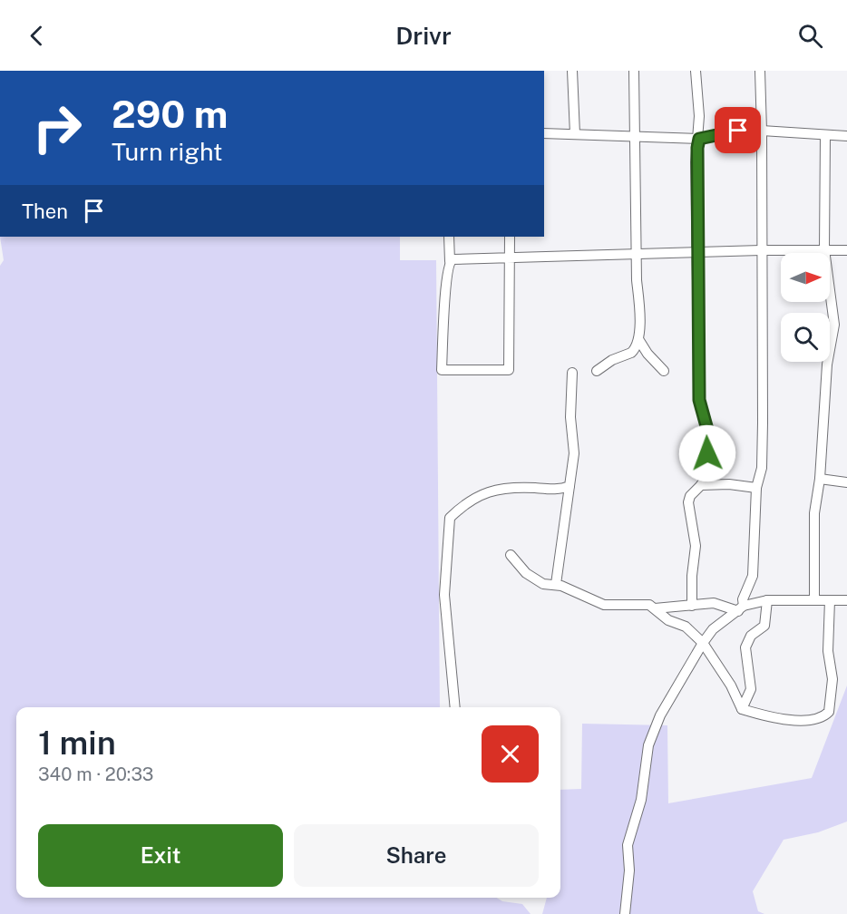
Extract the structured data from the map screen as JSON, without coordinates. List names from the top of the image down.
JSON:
{
  "north": "right",
  "page": {
    "header": "Drivr",
    "turn": ["290 m", "Turn right"],
    "then": "Then",
    "heading": ["1 min", "340 m · 20:33"],
    "buttons": ["Exit", "Share"]
  }
}
